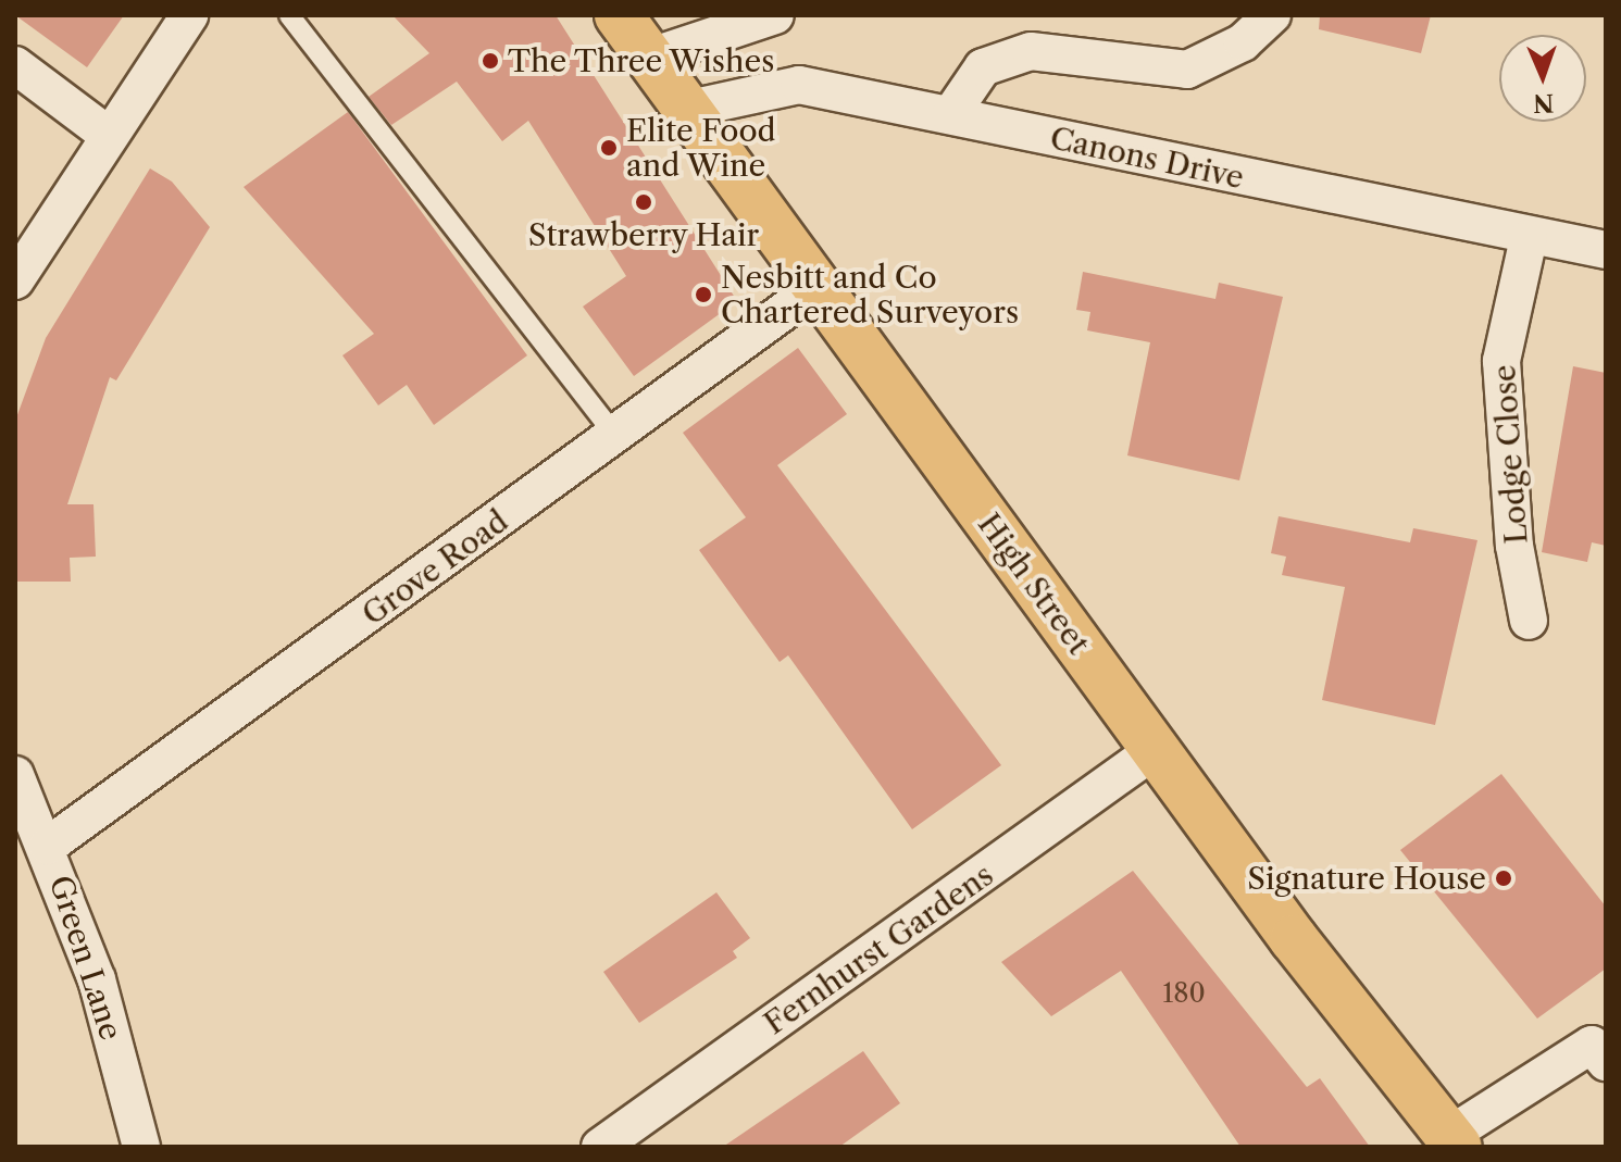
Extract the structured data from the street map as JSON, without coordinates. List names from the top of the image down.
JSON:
{
  "streets": {
    "main road": ["High Street"],
    "street": [
      "Canons Drive",
      "Lodge Close",
      "Grove Road",
      "Fernhurst Gardens",
      "Green Lane"
    ]
  },
  "crossings": [
    ["Canons Drive", "Lodge Close"],
    ["Canons Drive", "High Street"],
    ["Grove Road", "High Street"],
    ["Grove Road", "Green Lane"],
    ["High Street", "Fernhurst Gardens"]
  ],
  "places": [
    "The Three Wishes",
    "Elite Food and Wine",
    "Strawberry Hair",
    "Nesbitt and Co Chartered Surveyors",
    "Signature House"
  ],
  "house_numbers": ["180"],
  "north": "bottom"
}
